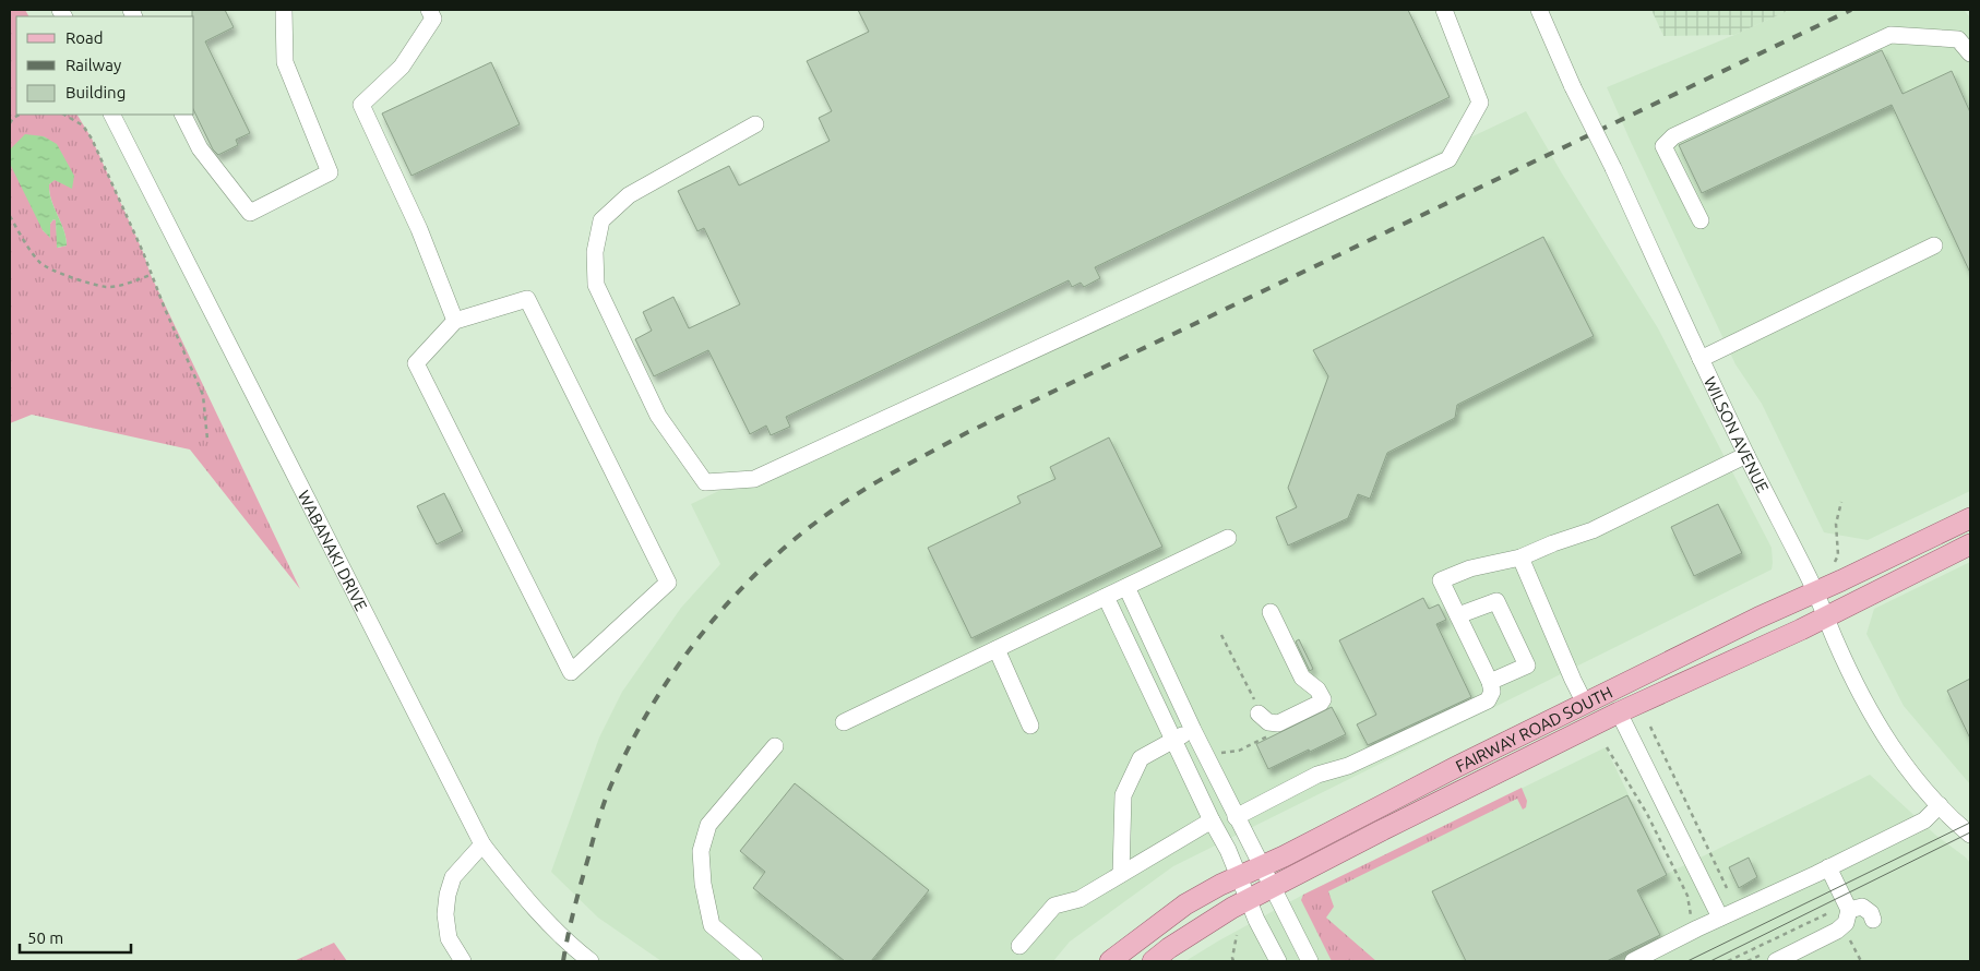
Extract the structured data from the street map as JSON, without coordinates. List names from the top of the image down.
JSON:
{
  "streets": {
    "main road": ["FAIRWAY ROAD SOUTH"],
    "street": ["WILSON AVENUE", "WABANAKI DRIVE"]
  },
  "crossings": [
    ["WILSON AVENUE", "FAIRWAY ROAD SOUTH"]
  ],
  "legend": ["Road", "Railway", "Building"],
  "scale_bar": "50 m"
}
